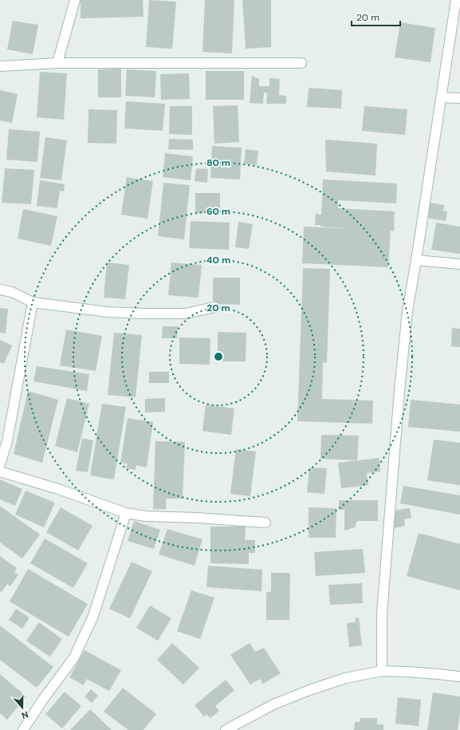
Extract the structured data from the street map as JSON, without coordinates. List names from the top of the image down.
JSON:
{
  "scale_bar": "20 m",
  "north": "bottom",
  "rings": [
    "80 m",
    "60 m",
    "40 m",
    "20 m"
  ]
}
